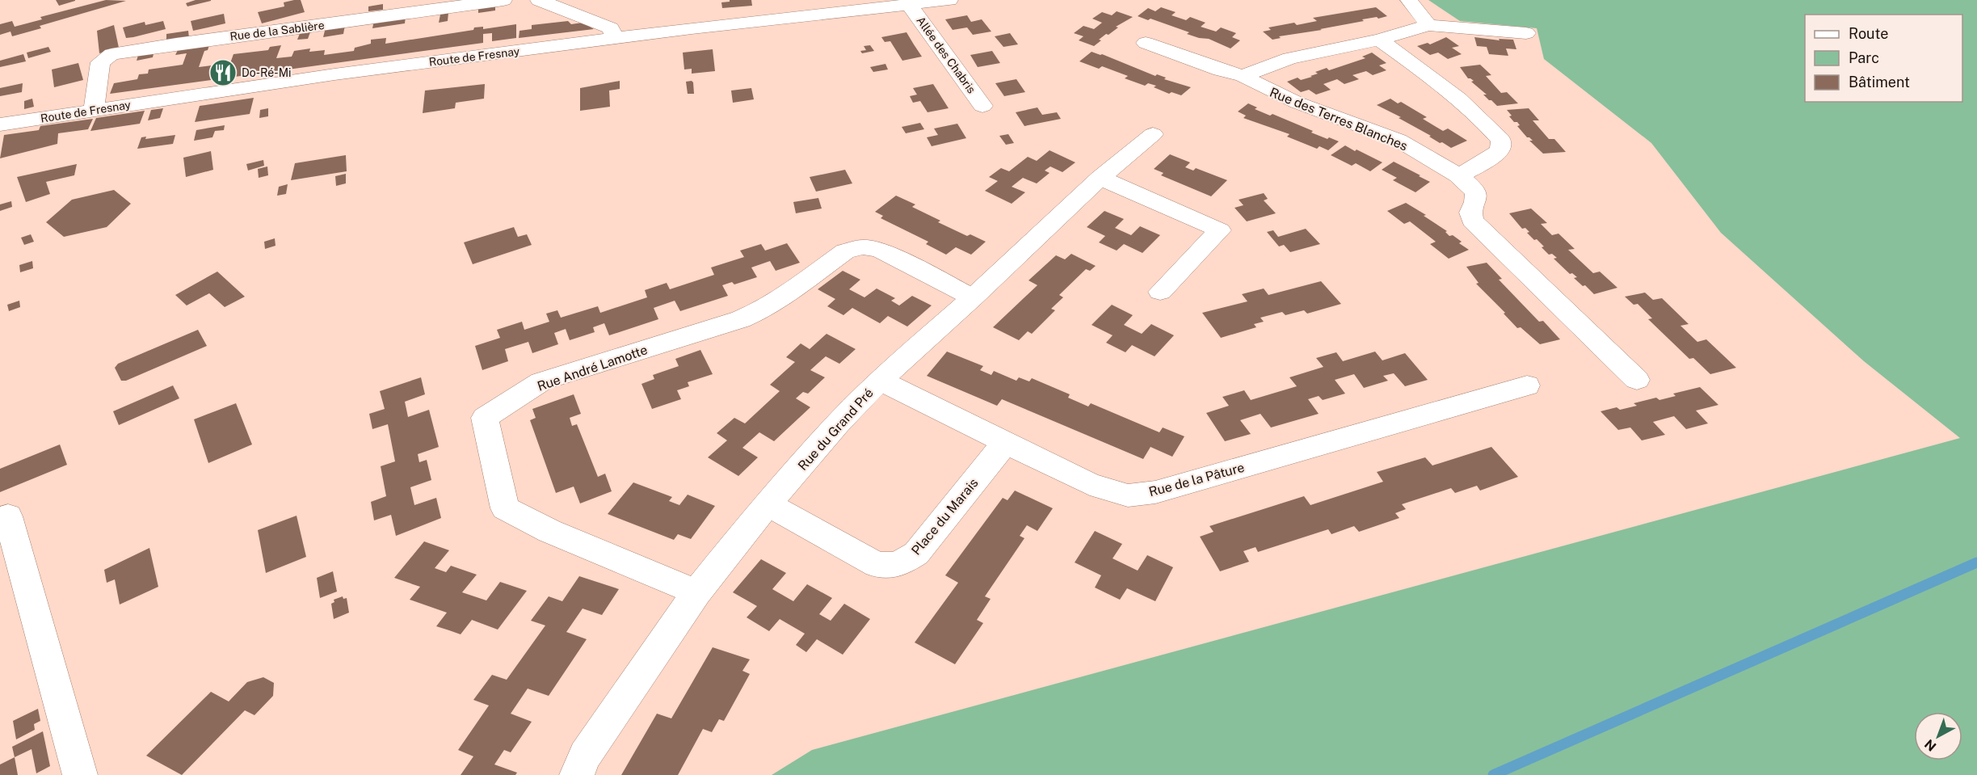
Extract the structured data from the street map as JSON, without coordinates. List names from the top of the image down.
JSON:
{
  "streets": {
    "street": [
      "Rue de la Sablière",
      "Allée des Chabris",
      "Route de Fresnay",
      "Rue des Terres Blanches",
      "Rue André Lamotte",
      "Rue du Grand Pré",
      "Rue de la Pâture",
      "Place du Marais"
    ]
  },
  "crossings": [
    ["Rue de la Sablière", "Route de Fresnay"],
    ["Allée des Chabris", "Route de Fresnay"],
    ["Rue André Lamotte", "Rue du Grand Pré"],
    ["Rue du Grand Pré", "Rue de la Pâture"],
    ["Rue du Grand Pré", "Place du Marais"],
    ["Rue de la Pâture", "Place du Marais"]
  ],
  "places": {
    "restaurant": ["Do-Ré-Mi"]
  },
  "legend": ["Route", "Parc", "Bâtiment"],
  "north": "bottom left"
}
